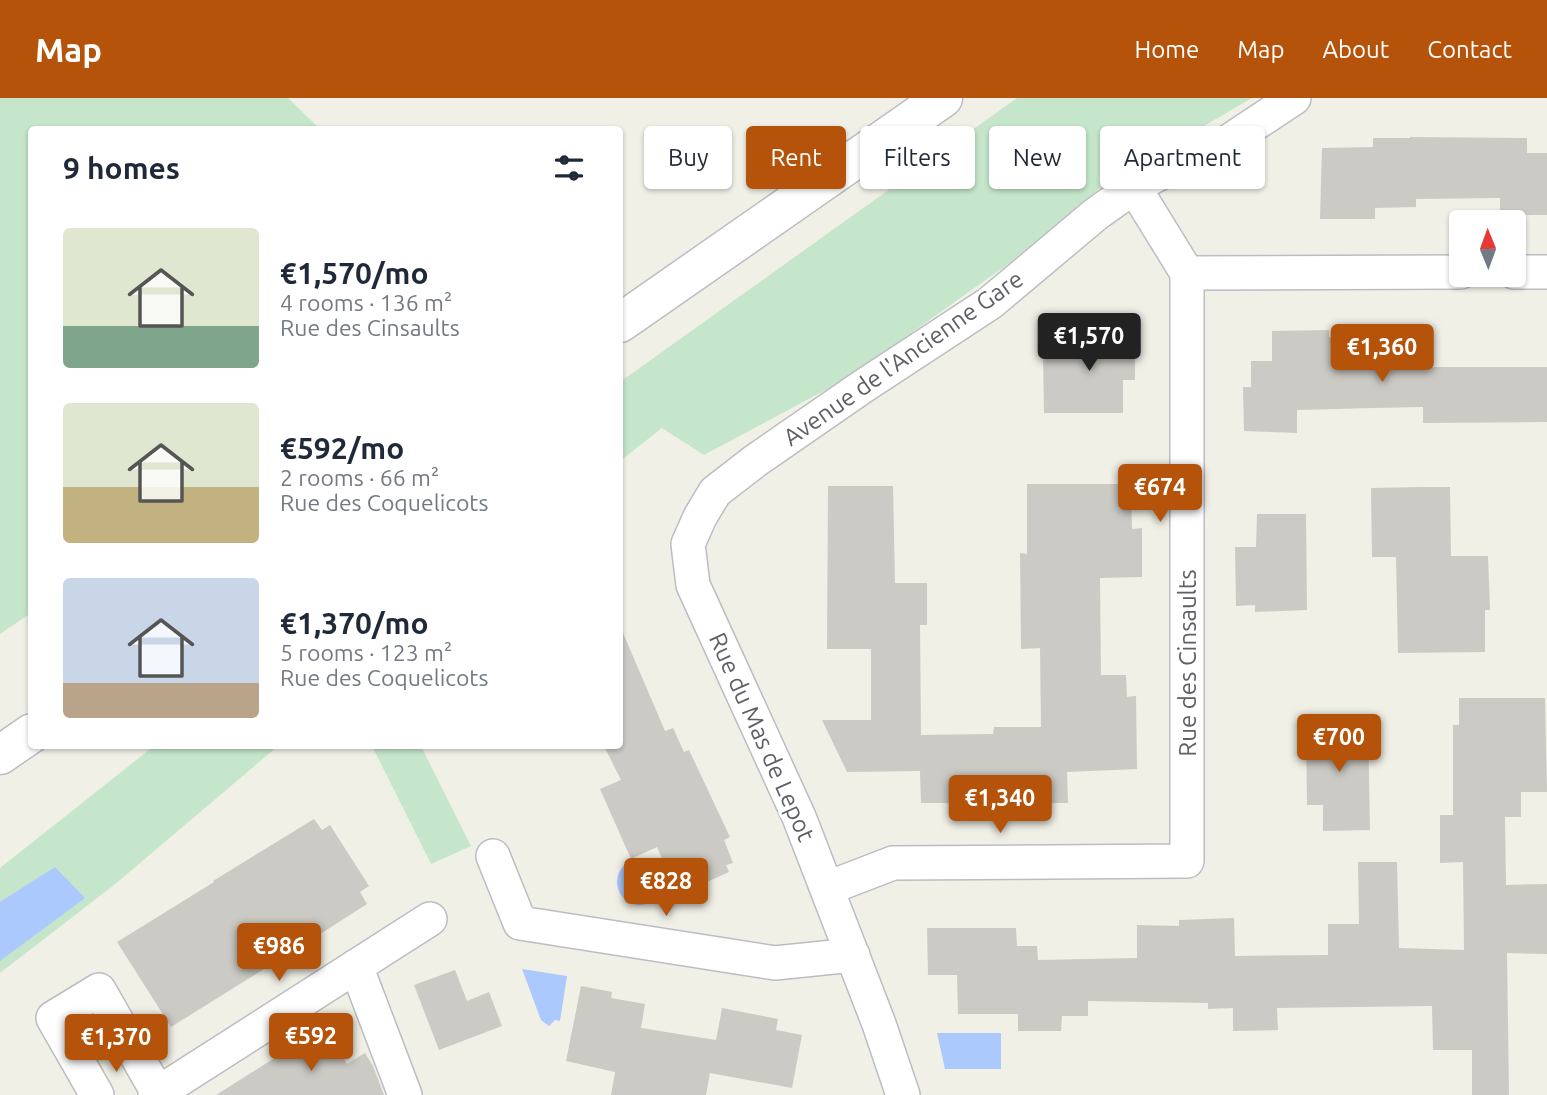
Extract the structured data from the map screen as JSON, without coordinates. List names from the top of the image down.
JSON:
{
  "streets": {
    "street": ["Avenue de l'Ancienne Gare", "Rue des Cinsaults", "Rue du Mas de Lepot"]
  },
  "crossings": [
    ["Avenue de l'Ancienne Gare", "Rue du Mas de Lepot"],
    ["Rue des Cinsaults", "Rue du Mas de Lepot"]
  ],
  "north": "top",
  "page": {
    "header": "Map",
    "nav": [
      "Home",
      "Map",
      "About",
      "Contact"
    ],
    "chip": [
      "Buy",
      "Rent",
      "Filters",
      "New",
      "Apartment"
    ],
    "heading": "9 homes",
    "list": [
      {
        "name": "€1,570/mo",
        "note": "4 rooms · 136 m² · Rue des Cinsaults"
      },
      {
        "name": "€592/mo",
        "note": "2 rooms · 66 m² · Rue des Coquelicots"
      },
      {
        "name": "€1,370/mo",
        "note": "5 rooms · 123 m² · Rue des Coquelicots"
      }
    ],
    "price": [
      "€1,570",
      "€1,360",
      "€674",
      "€700",
      "€1,340",
      "€828",
      "€986",
      "€592",
      "€1,370"
    ]
  }
}
